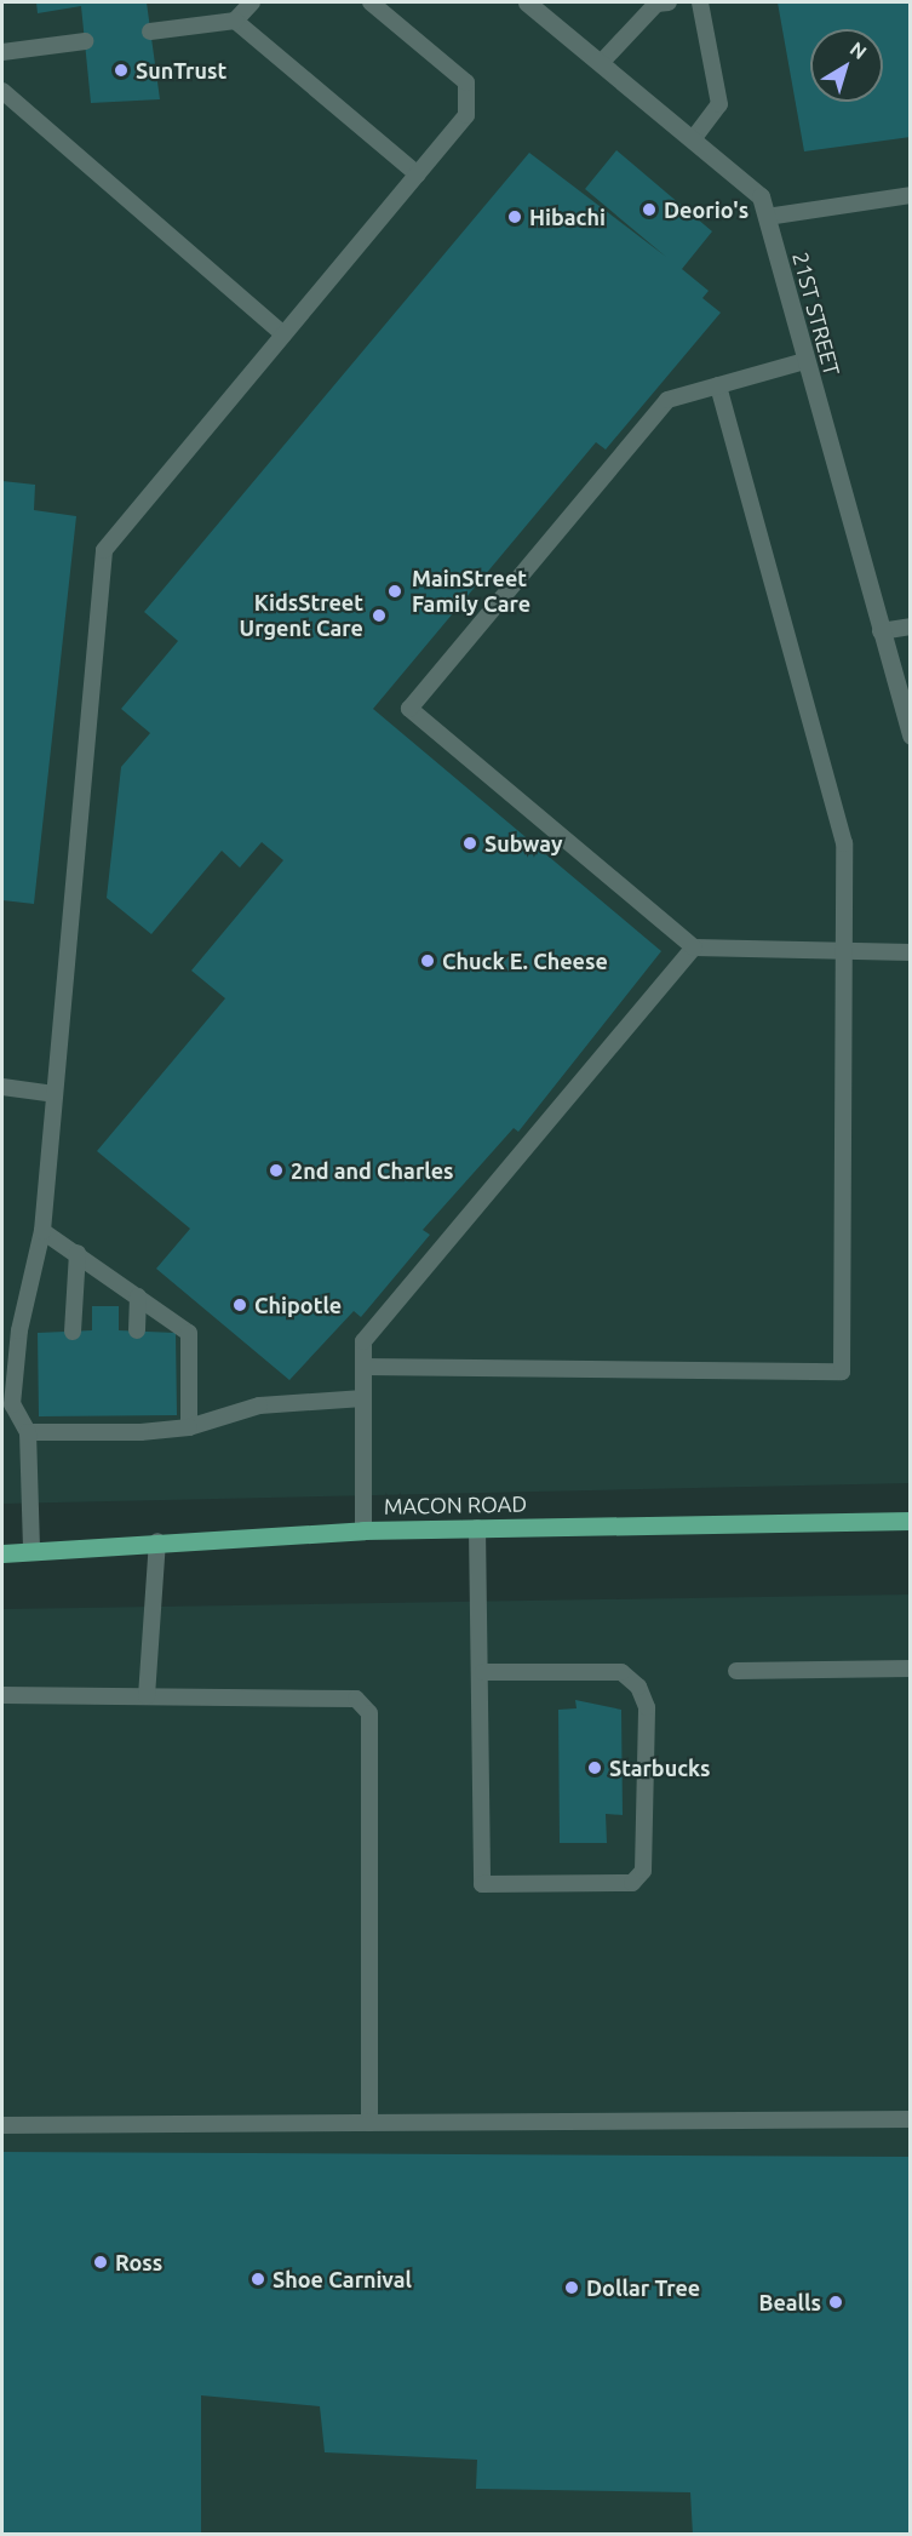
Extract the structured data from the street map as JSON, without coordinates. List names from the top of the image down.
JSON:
{
  "streets": {
    "main road": ["MACON ROAD"],
    "street": ["21ST STREET"]
  },
  "places": [
    "SunTrust",
    "Deorio's",
    "Hibachi",
    "MainStreet Family Care",
    "KidsStreet Urgent Care",
    "Subway",
    "Chuck E. Cheese",
    "2nd and Charles",
    "Chipotle",
    "Starbucks",
    "Ross",
    "Shoe Carnival",
    "Dollar Tree",
    "Bealls"
  ],
  "north": "top right"
}
